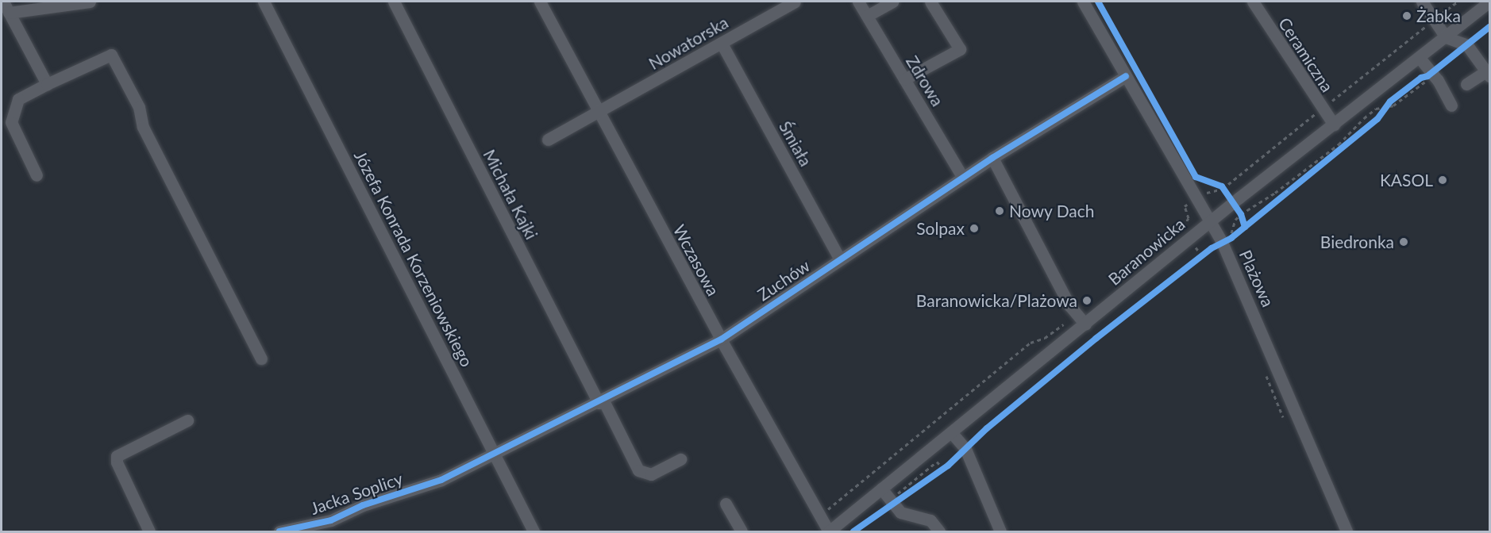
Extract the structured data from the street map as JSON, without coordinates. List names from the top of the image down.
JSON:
{
  "streets": {
    "street": [
      "Nowatorska",
      "Ceramiczna",
      "Zdrowa",
      "Śmiała",
      "Michała Kajki",
      "Baranowicka",
      "Józefa Konrada Korzeniowskiego",
      "Wczasowa",
      "Plażowa",
      "Zuchów",
      "Jacka Soplicy"
    ]
  },
  "crossings": [
    ["Nowatorska", "Śmiała"],
    ["Nowatorska", "Wczasowa"],
    ["Ceramiczna", "Baranowicka"],
    ["Zdrowa", "Zuchów"],
    ["Śmiała", "Zuchów"],
    ["Michała Kajki", "Zuchów"],
    ["Baranowicka", "Wczasowa"],
    ["Baranowicka", "Plażowa"],
    ["Józefa Konrada Korzeniowskiego", "Zuchów"],
    ["Wczasowa", "Zuchów"],
    ["Plażowa", "Zuchów"],
    ["Zuchów", "Jacka Soplicy"]
  ],
  "places": [
    "Żabka",
    "KASOL",
    "Nowy Dach",
    "Solpax",
    "Biedronka",
    "Baranowicka/Plażowa"
  ]
}
